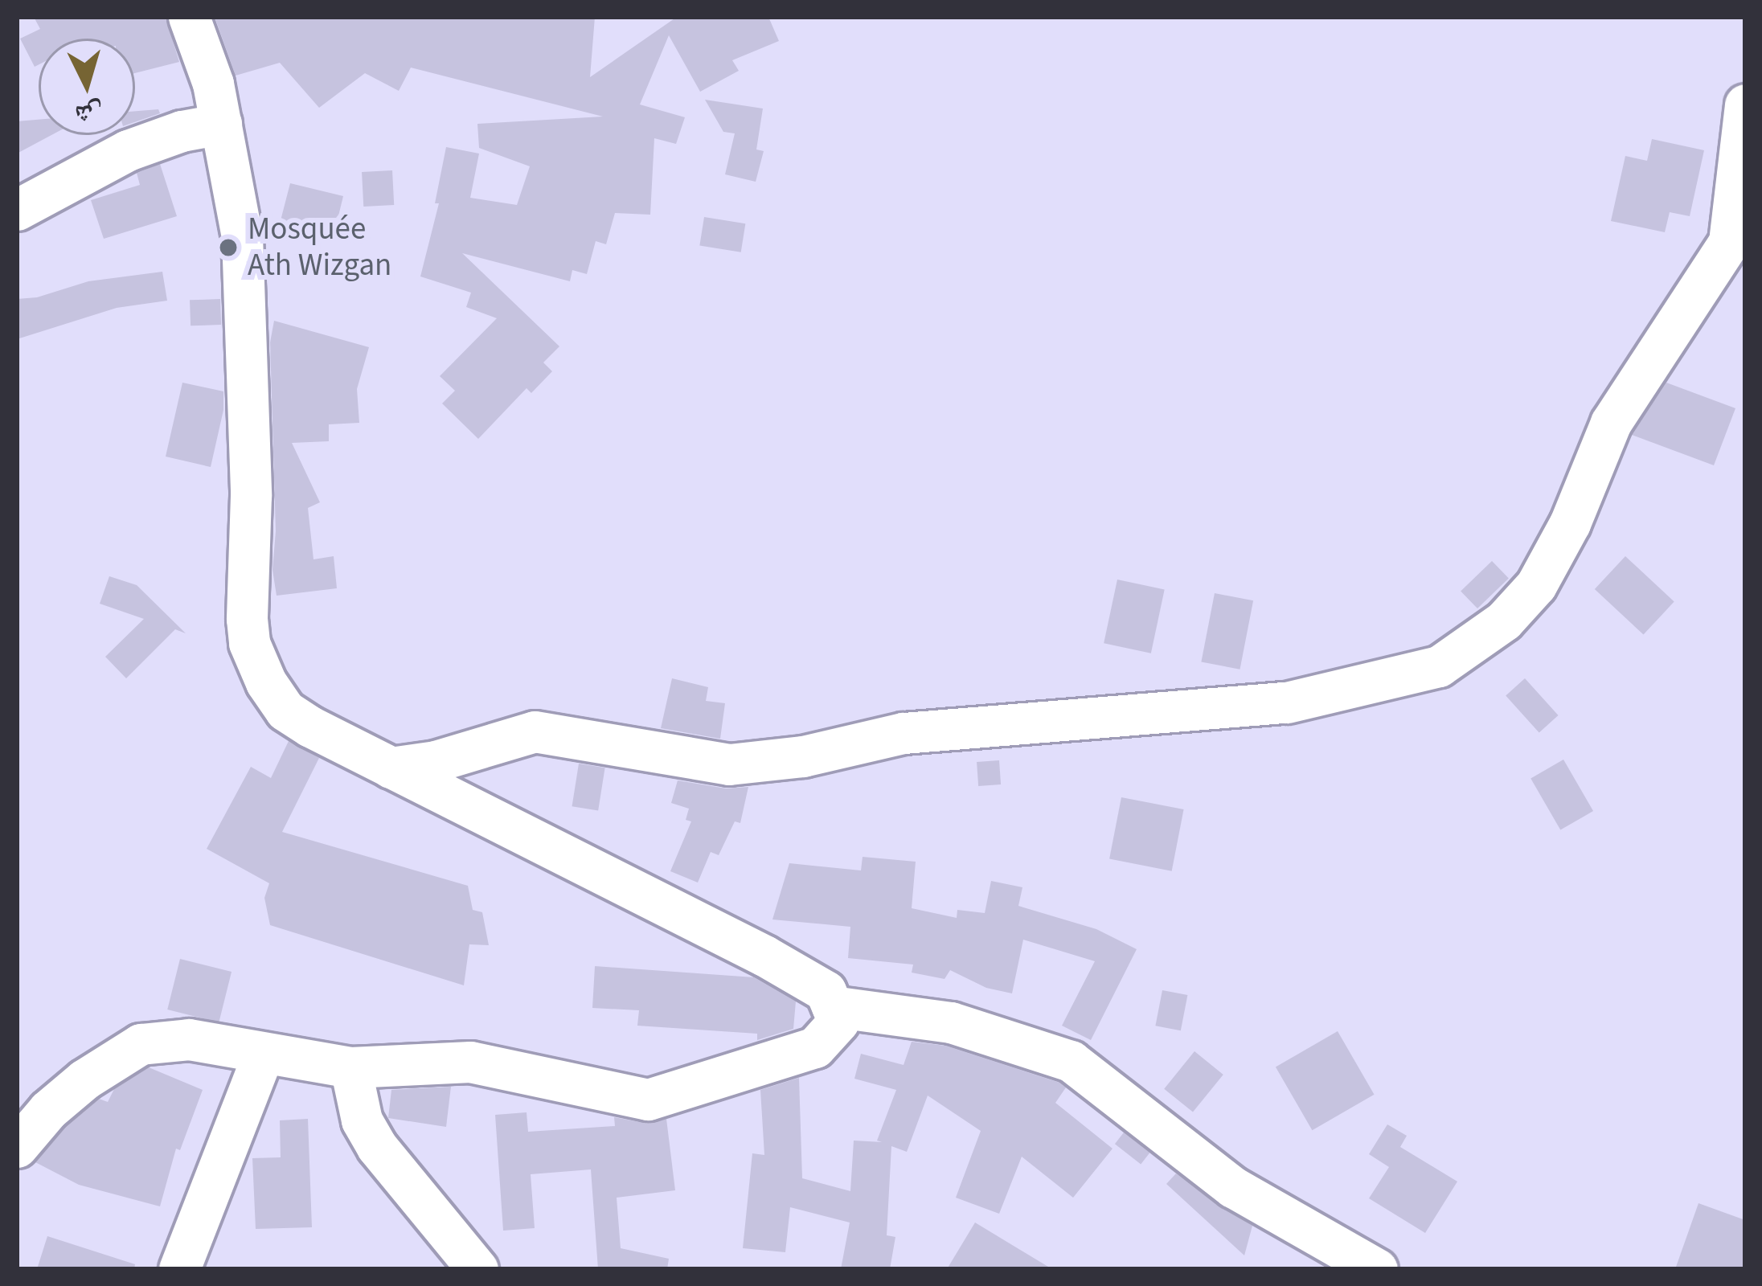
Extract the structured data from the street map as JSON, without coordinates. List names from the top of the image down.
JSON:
{
  "places": ["Mosquée Ath Wizgan"],
  "north": "bottom"
}
